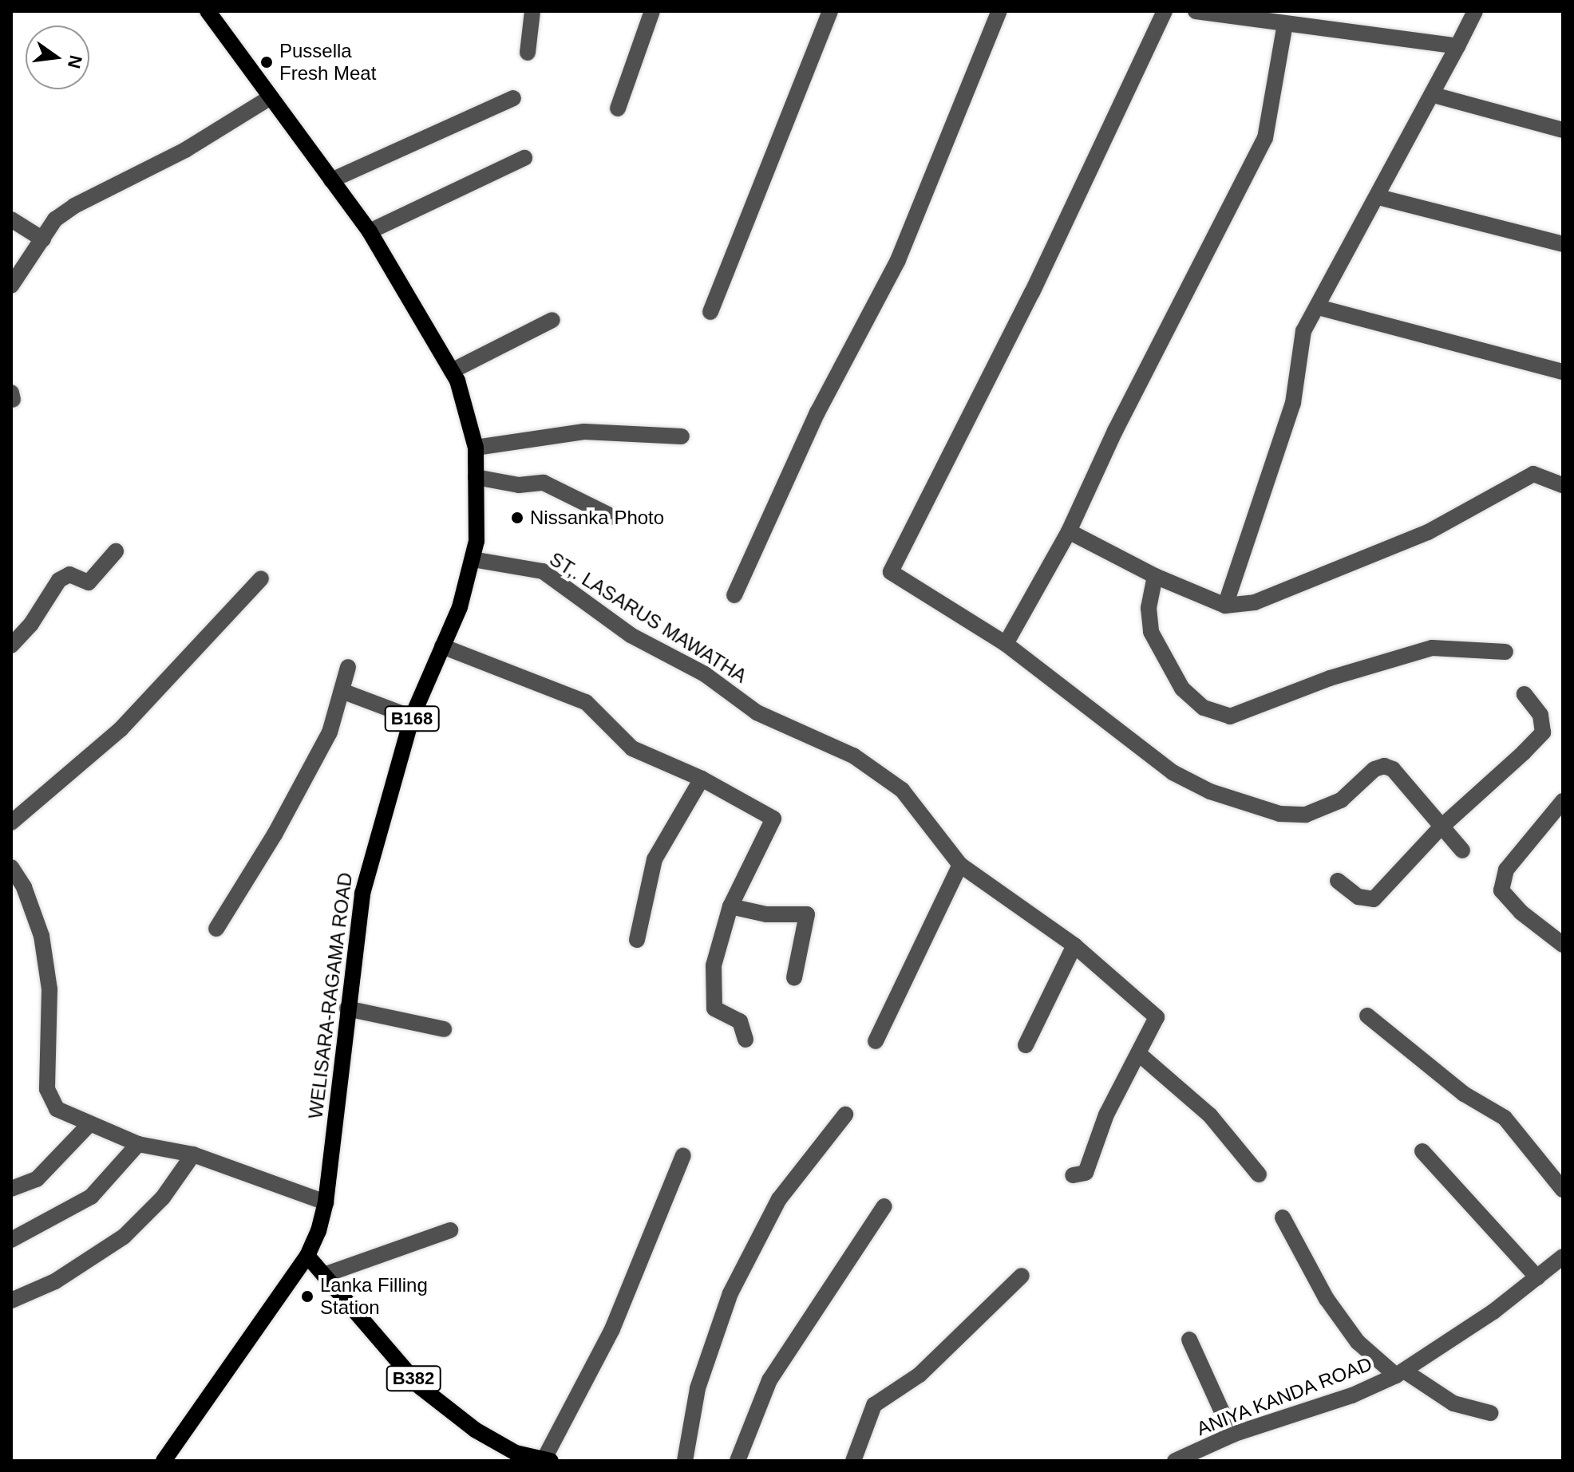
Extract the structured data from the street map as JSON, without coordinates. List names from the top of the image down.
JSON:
{
  "streets": {
    "main road": ["B168", "WELISARA-RAGAMA ROAD", "B382"],
    "street": ["ST,. LASARUS MAWATHA", "ANIYA KANDA ROAD"]
  },
  "crossings": [
    ["ST,. LASARUS MAWATHA", "WELISARA-RAGAMA ROAD"],
    ["WELISARA-RAGAMA ROAD", "B382"]
  ],
  "places": ["Pussella Fresh Meat", "Nissanka Photo", "Lanka Filling Station"],
  "north": "right"
}
